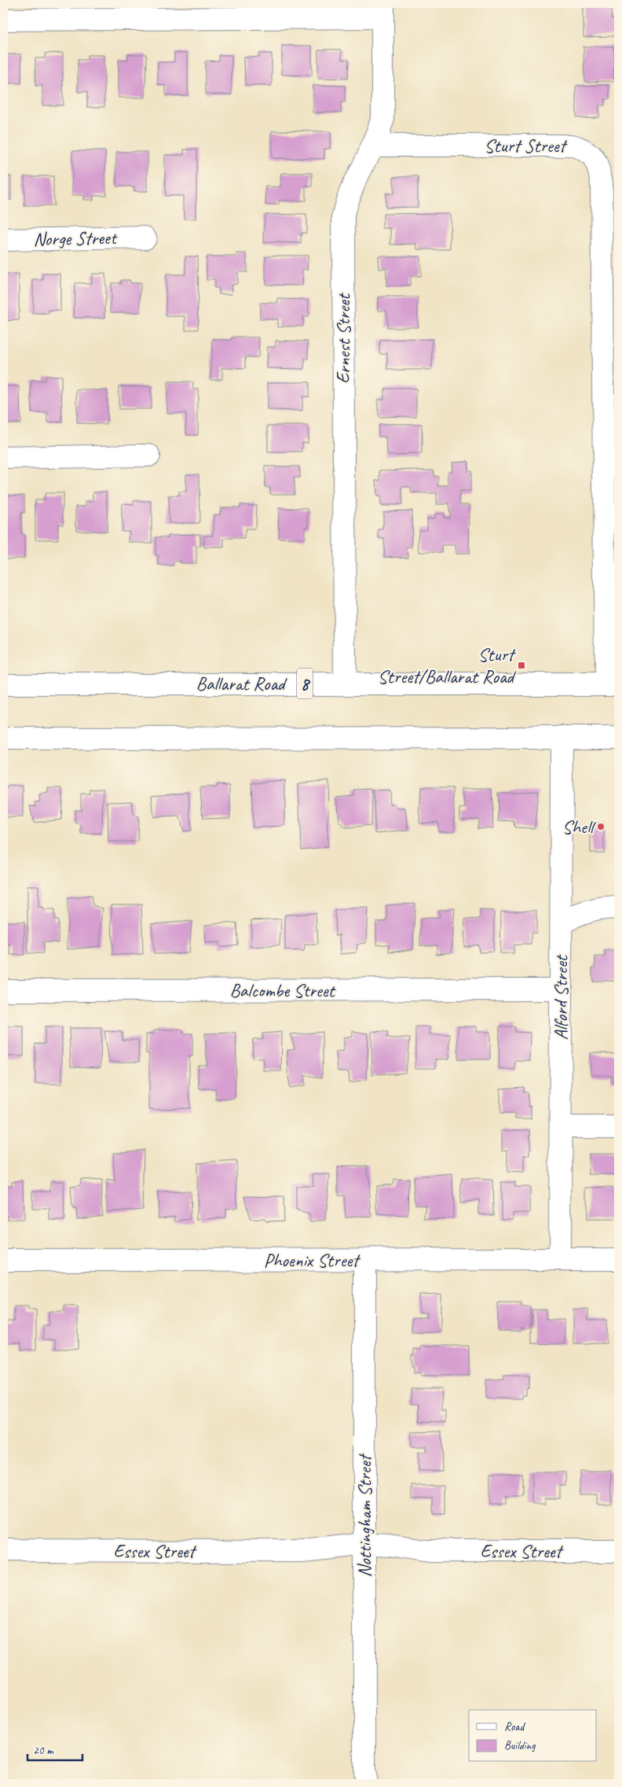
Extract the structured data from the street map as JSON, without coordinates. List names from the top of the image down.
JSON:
{
  "streets": {
    "main road": [
      "Sturt Street",
      "Norge Street",
      "Ernest Street",
      "Ballarat Road",
      "8",
      "Balcombe Street",
      "Alford Street",
      "Phoenix Street",
      "Nottingham Street",
      "Essex Street"
    ]
  },
  "crossings": [
    ["Sturt Street", "Ernest Street"],
    ["Sturt Street", "Ballarat Road"],
    ["Ernest Street", "Ballarat Road"],
    ["Balcombe Street", "Alford Street"],
    ["Alford Street", "Phoenix Street"],
    ["Phoenix Street", "Nottingham Street"],
    ["Nottingham Street", "Essex Street"]
  ],
  "places": {
    "transit": ["Sturt Street/Ballarat Road"],
    "other": ["Shell"]
  },
  "legend": ["Road", "Building"],
  "scale_bar": "20 m"
}
